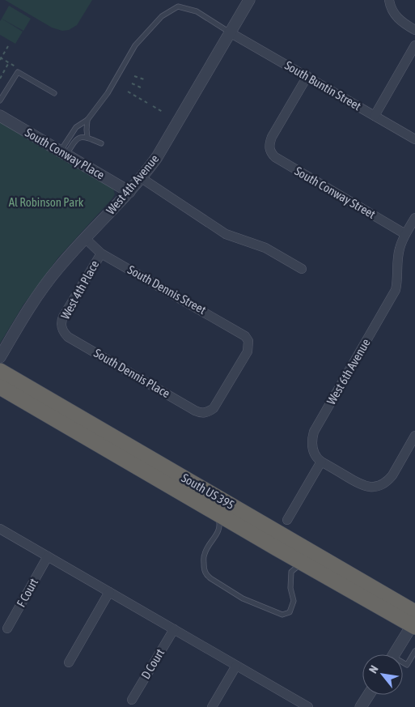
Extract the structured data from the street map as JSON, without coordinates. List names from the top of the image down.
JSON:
{
  "streets": {
    "highway": ["South US 395"],
    "street": [
      "South Buntin Street",
      "South Conway Place",
      "West 4th Avenue",
      "South Conway Street",
      "West 4th Place",
      "South Dennis Street",
      "West 6th Avenue",
      "South Dennis Place",
      "F Court",
      "D Court"
    ]
  },
  "crossings": [
    ["South Buntin Street", "West 4th Avenue"],
    ["South Buntin Street", "South Conway Street"],
    ["South Conway Place", "West 4th Avenue"],
    ["West 4th Avenue", "South Dennis Street"],
    ["South Conway Street", "West 6th Avenue"],
    ["West 4th Place", "South Dennis Street"],
    ["West 4th Place", "South Dennis Place"],
    ["South Dennis Street", "South Dennis Place"]
  ],
  "parks": ["Al Robinson Park"],
  "north": "top left"
}
